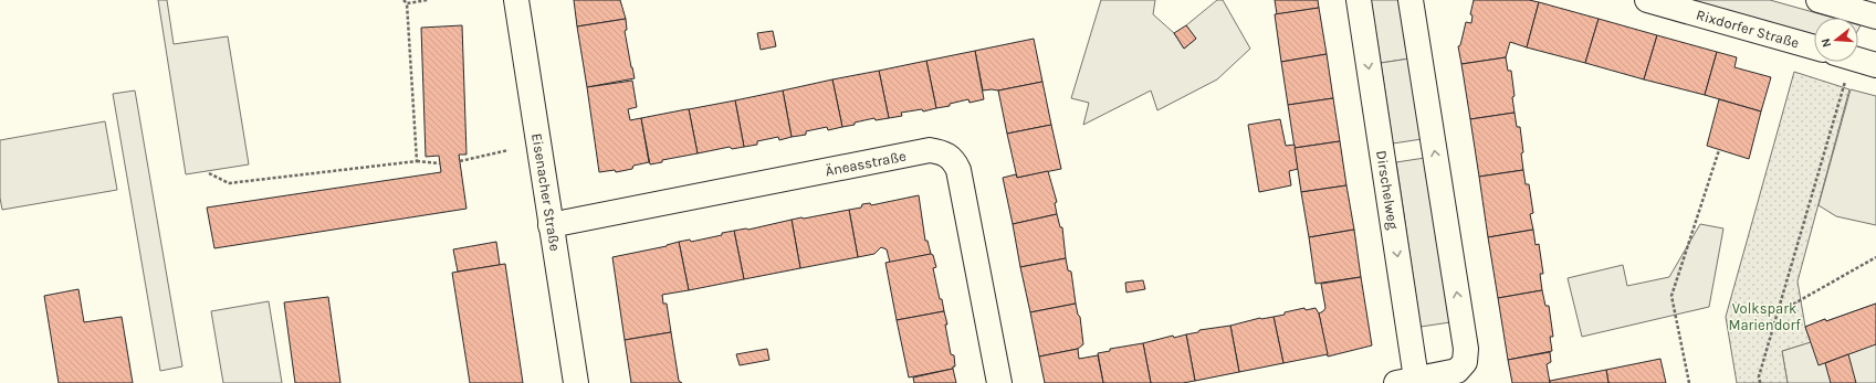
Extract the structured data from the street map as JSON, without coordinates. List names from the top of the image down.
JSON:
{
  "streets": {
    "street": [
      "Rixdorfer Straße",
      "Äneasstraße",
      "Dirschelweg",
      "Eisenacher Straße"
    ]
  },
  "crossings": [
    ["Äneasstraße", "Eisenacher Straße"]
  ],
  "one_way": ["Dirschelweg"],
  "parks": ["Volkspark Mariendorf"],
  "north": "left"
}
